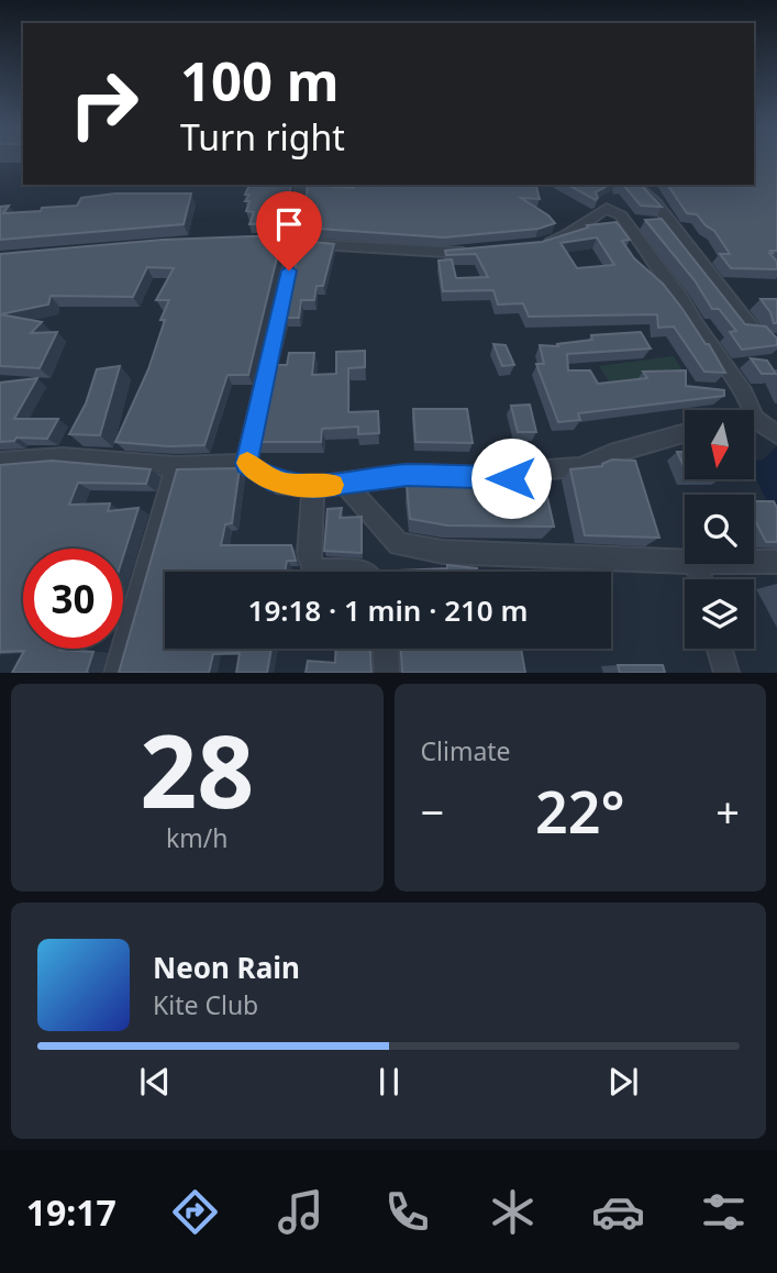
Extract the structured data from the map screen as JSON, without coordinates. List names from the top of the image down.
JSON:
{
  "north": "bottom",
  "page": {
    "turn": ["100 m", "Turn right"],
    "limit": "30",
    "trip": "19:18 · 1 min · 210 m",
    "tile": [
      ["28", "km/h"],
      "Climate"
    ],
    "heat": ["−", "22°", "+"],
    "song": ["Neon Rain", "Kite Club"],
    "tabs": "19:17"
  }
}
